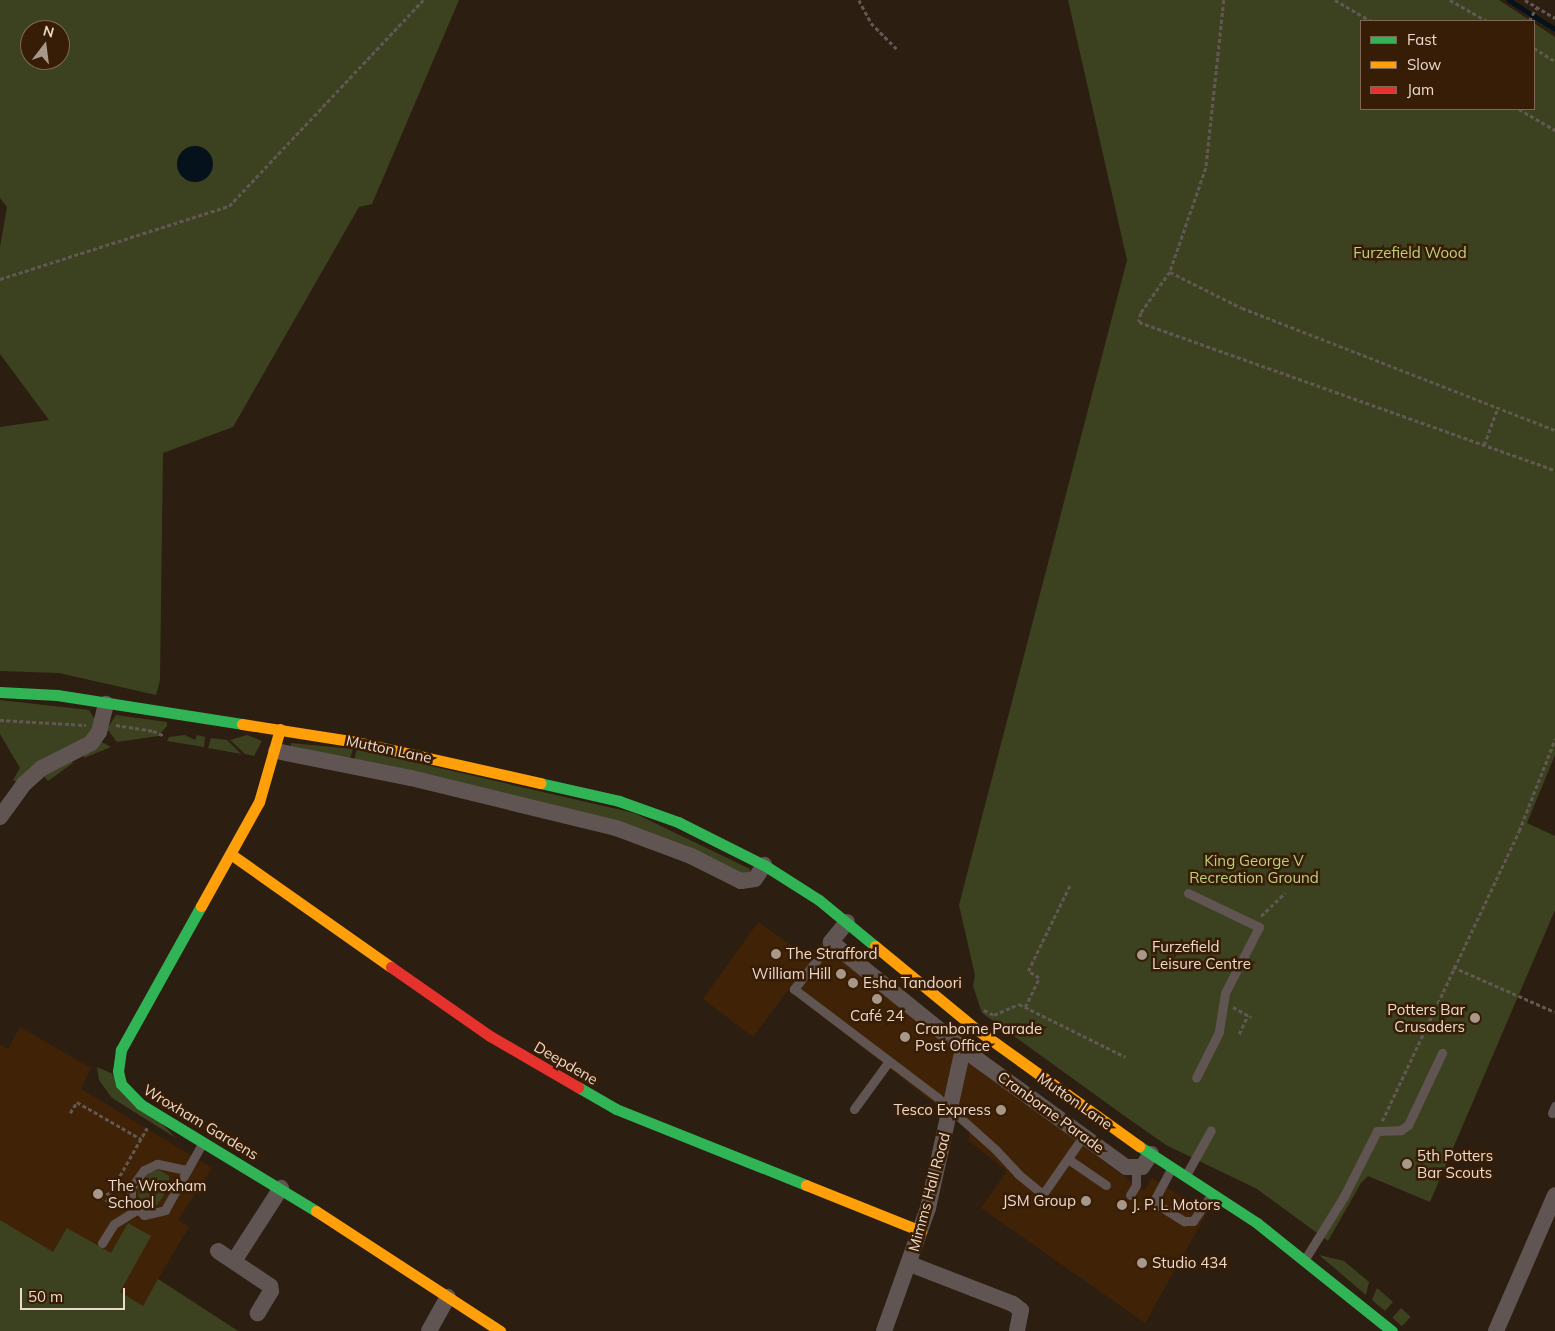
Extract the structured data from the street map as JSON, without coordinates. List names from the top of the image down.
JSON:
{
  "streets": {
    "street": [
      "Mutton Lane",
      "Deepdene",
      "Cranborne Parade",
      "Wroxham Gardens",
      "Mimms Hall Road"
    ]
  },
  "crossings": [
    ["Mutton Lane", "Wroxham Gardens"],
    ["Deepdene", "Wroxham Gardens"],
    ["Deepdene", "Mimms Hall Road"],
    ["Cranborne Parade", "Mimms Hall Road"]
  ],
  "parks": ["Furzefield Wood", "King George V Recreation Ground"],
  "places": [
    "The Strafford",
    "Furzefield Leisure Centre",
    "William Hill",
    "Esha Tandoori",
    "Café 24",
    "Potters Bar Crusaders",
    "Cranborne Parade Post Office",
    "Tesco Express",
    "5th Potters Bar Scouts",
    "The Wroxham School",
    "JSM Group",
    "J. P. L Motors",
    "Studio 434"
  ],
  "legend": ["Fast", "Slow", "Jam"],
  "scale_bar": "50 m",
  "north": "top"
}
